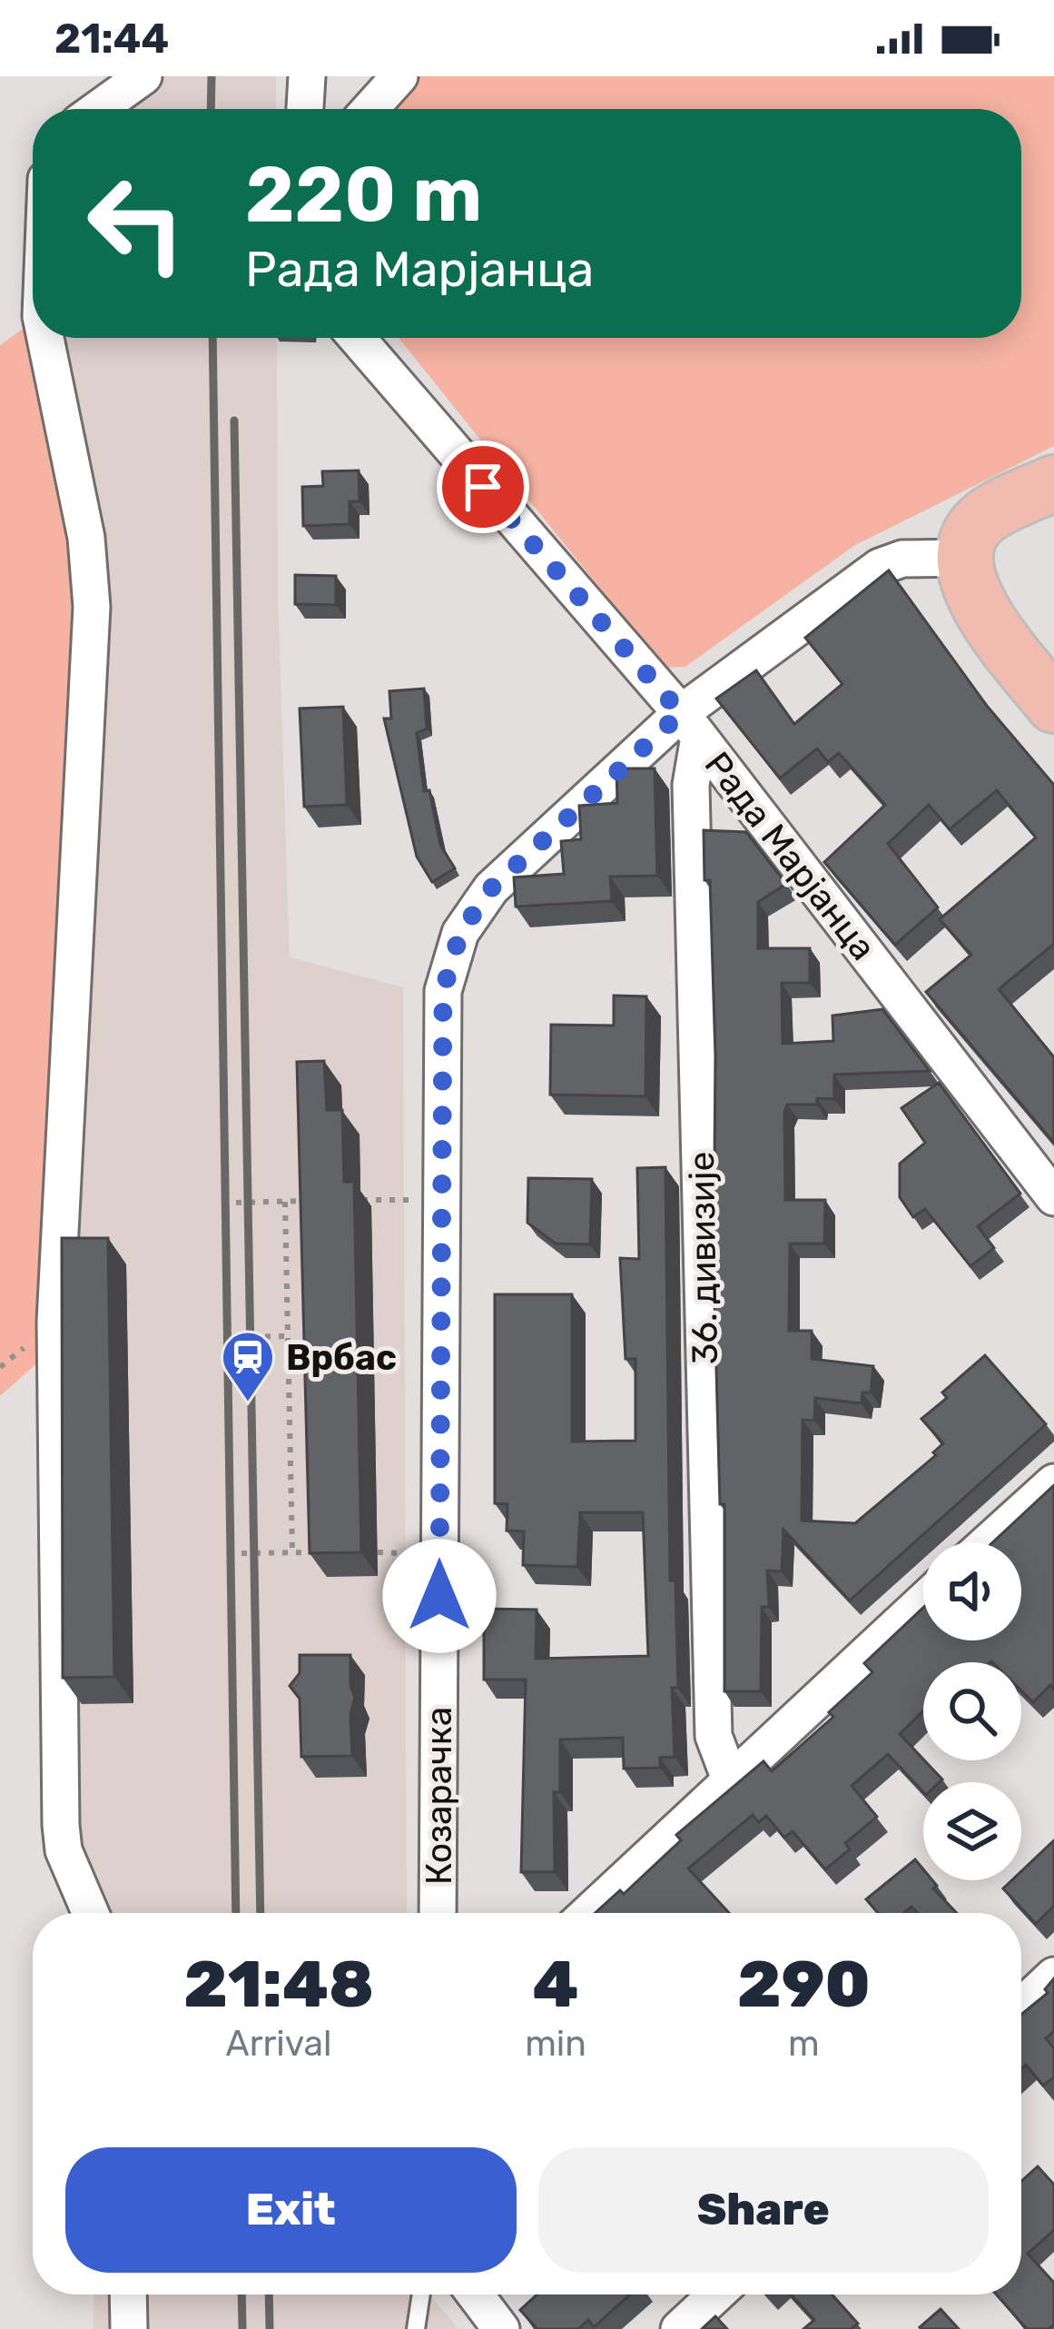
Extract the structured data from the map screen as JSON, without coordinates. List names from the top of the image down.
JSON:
{
  "streets": {
    "street": ["Рада Марјанца", "36. дивизије", "Козарачка"]
  },
  "crossings": [
    ["Рада Марјанца", "36. дивизије"],
    ["Рада Марјанца", "Козарачка"],
    ["36. дивизије", "Козарачка"]
  ],
  "places": {
    "station": ["Врбас"]
  },
  "page": {
    "status": "21:44",
    "turn": ["220 m", "Рада Марјанца"],
    "eta": [
      "21:48",
      "Arrival",
      "4",
      "min",
      "290",
      "m"
    ],
    "buttons": ["Exit", "Share"]
  }
}
